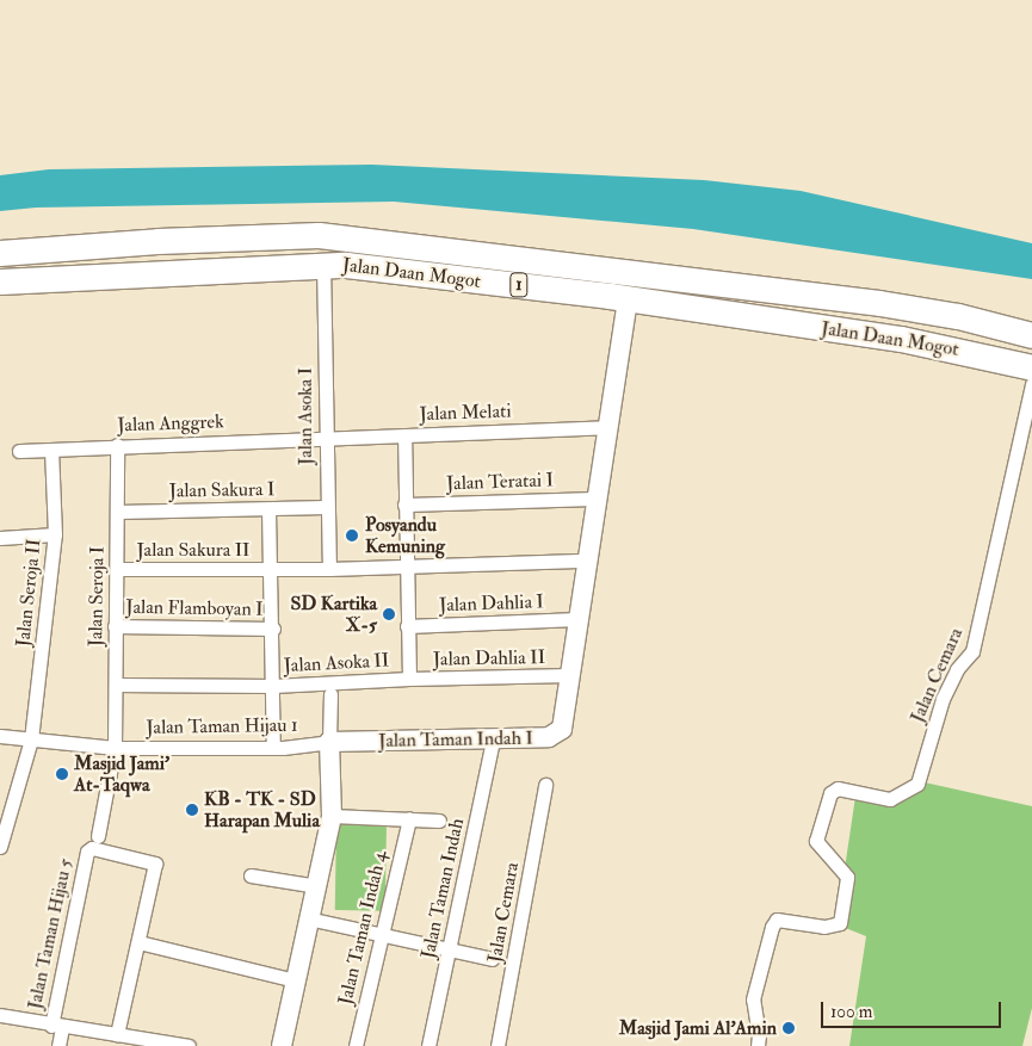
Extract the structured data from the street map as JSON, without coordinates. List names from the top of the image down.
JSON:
{
  "streets": {
    "highway": ["Jalan Daan Mogot", "1"],
    "street": [
      "Jalan Melati",
      "Jalan Asoka I",
      "Jalan Anggrek",
      "Jalan Teratai I",
      "Jalan Sakura I",
      "Jalan Sakura II",
      "Jalan Seroja II",
      "Jalan Seroja I",
      "Jalan Dahlia I",
      "Jalan Flamboyan I",
      "Jalan Dahlia II",
      "Jalan Asoka II",
      "Jalan Cemara",
      "Jalan Taman Hijau 1",
      "Jalan Taman Indah I",
      "Jalan Taman Indah",
      "Jalan Taman Indah 4",
      "Jalan Taman Hijau 5"
    ]
  },
  "crossings": [
    ["Jalan Daan Mogot", "Jalan Asoka I"],
    ["Jalan Daan Mogot", "Jalan Taman Indah I"],
    ["Jalan Melati", "Jalan Asoka I"],
    ["Jalan Melati", "Jalan Anggrek"],
    ["Jalan Melati", "Jalan Asoka II"],
    ["Jalan Melati", "Jalan Taman Indah I"],
    ["Jalan Asoka I", "Jalan Anggrek"],
    ["Jalan Asoka I", "Jalan Sakura I"],
    ["Jalan Anggrek", "Jalan Seroja II"],
    ["Jalan Anggrek", "Jalan Seroja I"],
    ["Jalan Teratai I", "Jalan Asoka II"],
    ["Jalan Teratai I", "Jalan Taman Indah I"],
    ["Jalan Sakura I", "Jalan Seroja I"],
    ["Jalan Sakura II", "Jalan Seroja I"],
    ["Jalan Seroja II", "Jalan Taman Hijau 1"],
    ["Jalan Seroja I", "Jalan Flamboyan I"],
    ["Jalan Seroja I", "Jalan Asoka II"],
    ["Jalan Seroja I", "Jalan Taman Hijau 1"],
    ["Jalan Dahlia I", "Jalan Asoka II"],
    ["Jalan Dahlia I", "Jalan Taman Indah I"],
    ["Jalan Dahlia II", "Jalan Asoka II"],
    ["Jalan Dahlia II", "Jalan Taman Indah I"],
    ["Jalan Taman Hijau 1", "Jalan Taman Indah I"],
    ["Jalan Taman Indah I", "Jalan Taman Indah"]
  ],
  "places": [
    "Posyandu Kemuning",
    "SD Kartika X-5",
    "Masjid Jami' At-Taqwa",
    "KB - TK - SD Harapan Mulia",
    "Masjid Jami Al'Amin"
  ],
  "scale_bar": "100 m"
}
